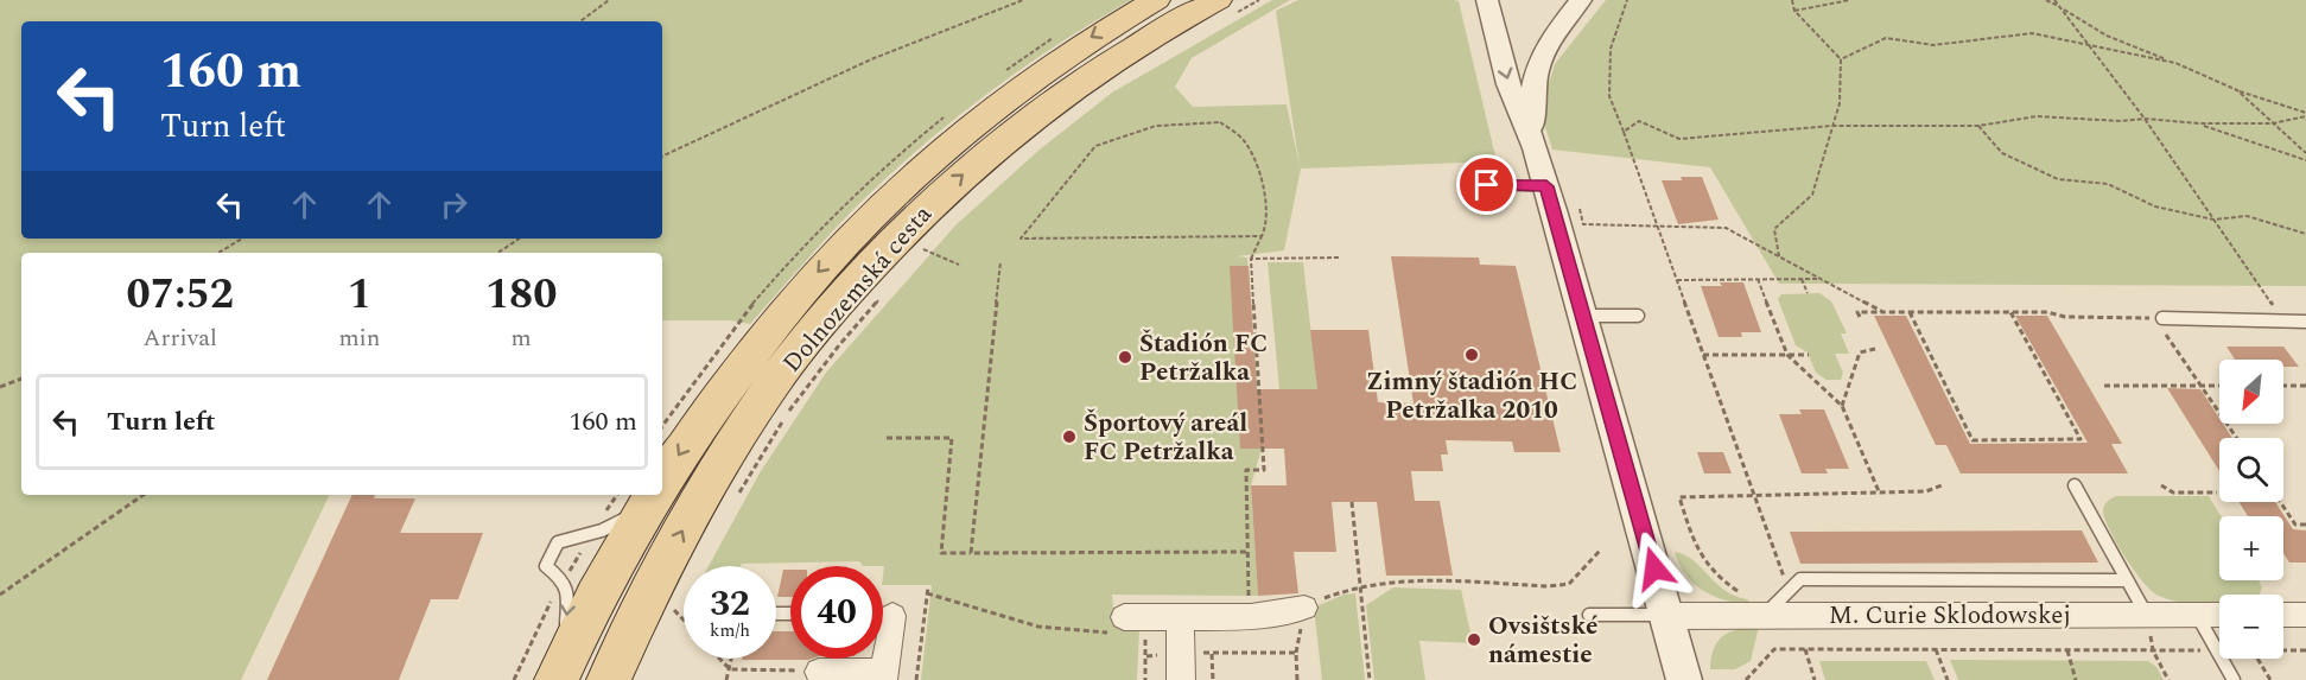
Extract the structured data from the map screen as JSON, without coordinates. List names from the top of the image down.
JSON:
{
  "streets": {
    "main road": ["Dolnozemská cesta"],
    "street": ["M. Curie Sklodowskej"]
  },
  "places": [
    "Zimný štadión HC Petržalka 2010",
    "Štadión FC Petržalka",
    "Športový areál FC Petržalka",
    "Ovsištské námestie"
  ],
  "north": "bottom left",
  "page": {
    "turn": ["160 m", "Turn left"],
    "eta": [
      "07:52",
      "Arrival",
      "1",
      "min",
      "180",
      "m"
    ],
    "map_buttons": ["+", "−"],
    "list": [
      {
        "name": "Turn left",
        "value": "160 m"
      }
    ],
    "speed": "32 km/h",
    "limit": "40"
  }
}
